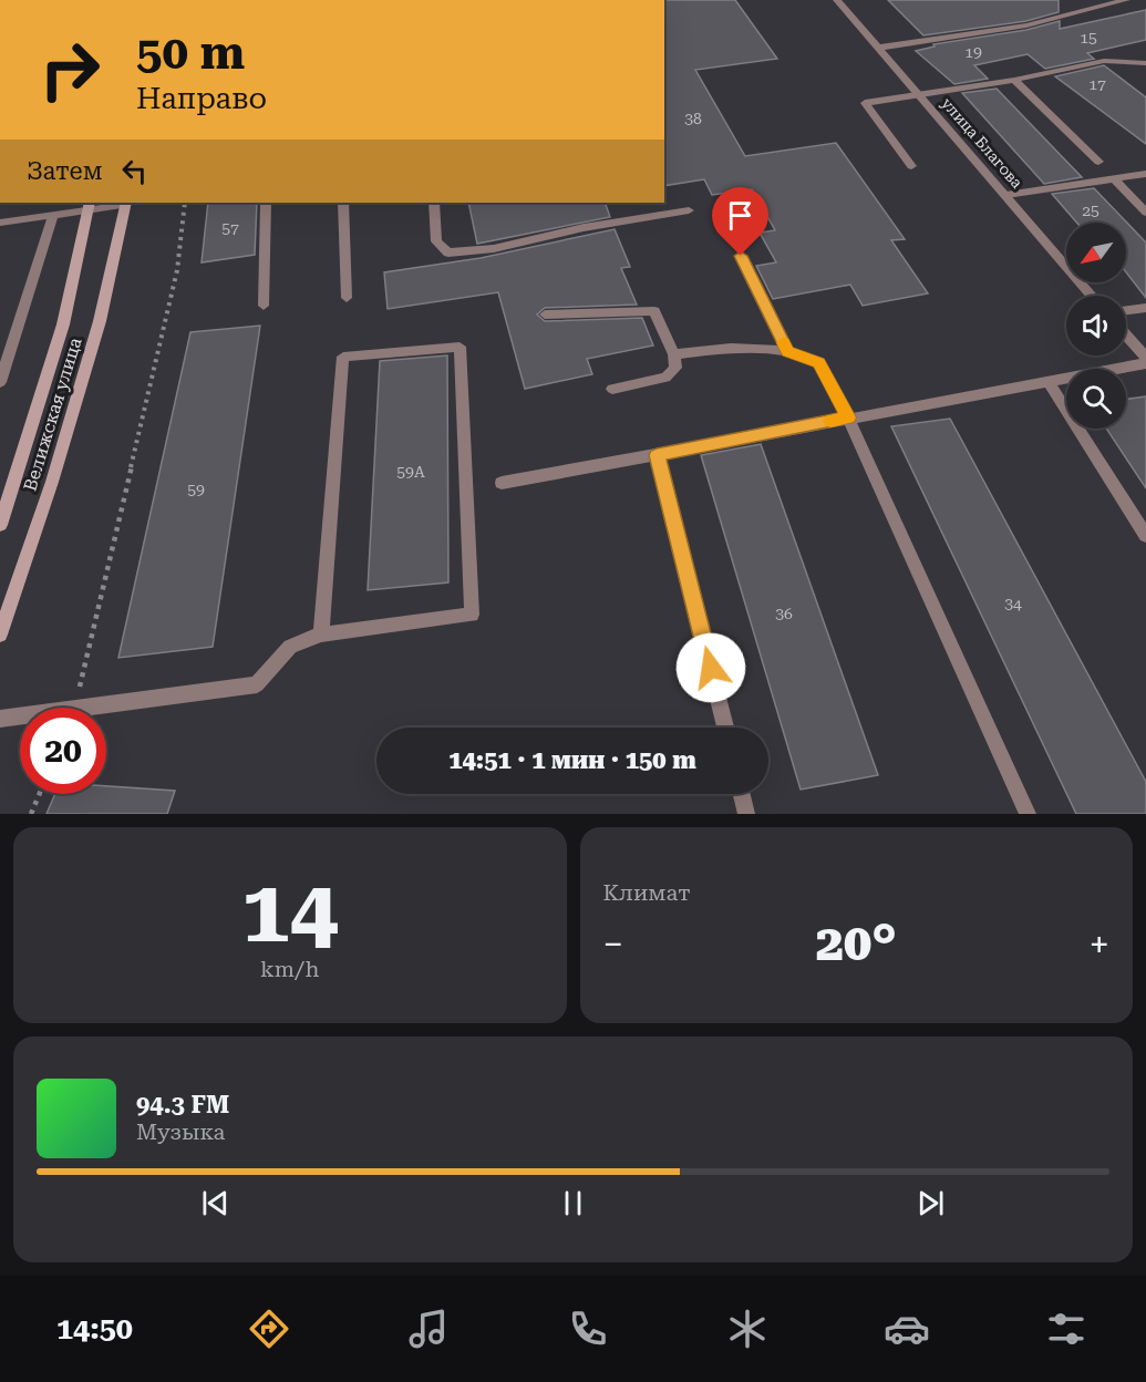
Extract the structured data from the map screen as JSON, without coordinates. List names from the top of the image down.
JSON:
{
  "streets": {
    "main road": ["Велижская улица"],
    "street": ["улица Благова"]
  },
  "house_numbers": [
    "15",
    "19",
    "17",
    "38",
    "25",
    "57",
    "59А",
    "59",
    "34",
    "36"
  ],
  "north": "bottom left",
  "page": {
    "turn": ["50 m", "Направо"],
    "then": "Затем",
    "limit": "20",
    "trip": "14:51 · 1 мин · 150 m",
    "tile": [
      ["14", "km/h"],
      "Климат"
    ],
    "heat": ["−", "20°", "+"],
    "song": ["94.3 FM", "Музыка"],
    "tabs": "14:50"
  }
}
